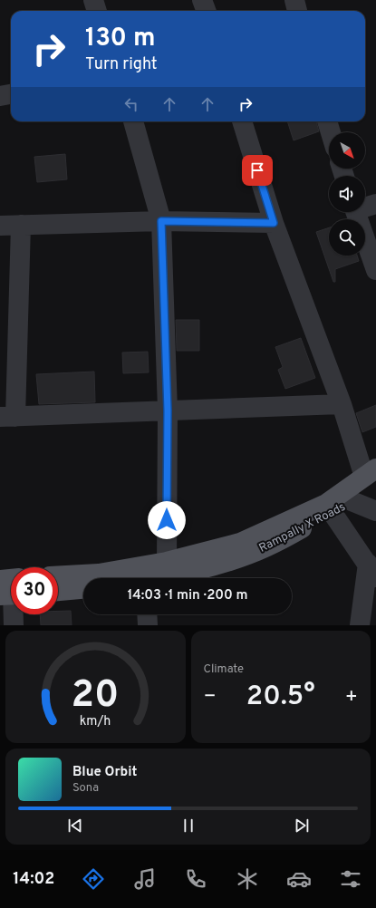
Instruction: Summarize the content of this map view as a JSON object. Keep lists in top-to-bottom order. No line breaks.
{"streets":{"main road":["Rampally X Roads"]},"north":"bottom right","page":{"turn":["130 m","Turn right"],"limit":"30","trip":"14:03 · 1 min · 200 m","tile":"Climate","heat":["−","20.5°","+"],"song":["Blue Orbit","Sona"],"tabs":"14:02","gauge":["20","km/h"]}}
